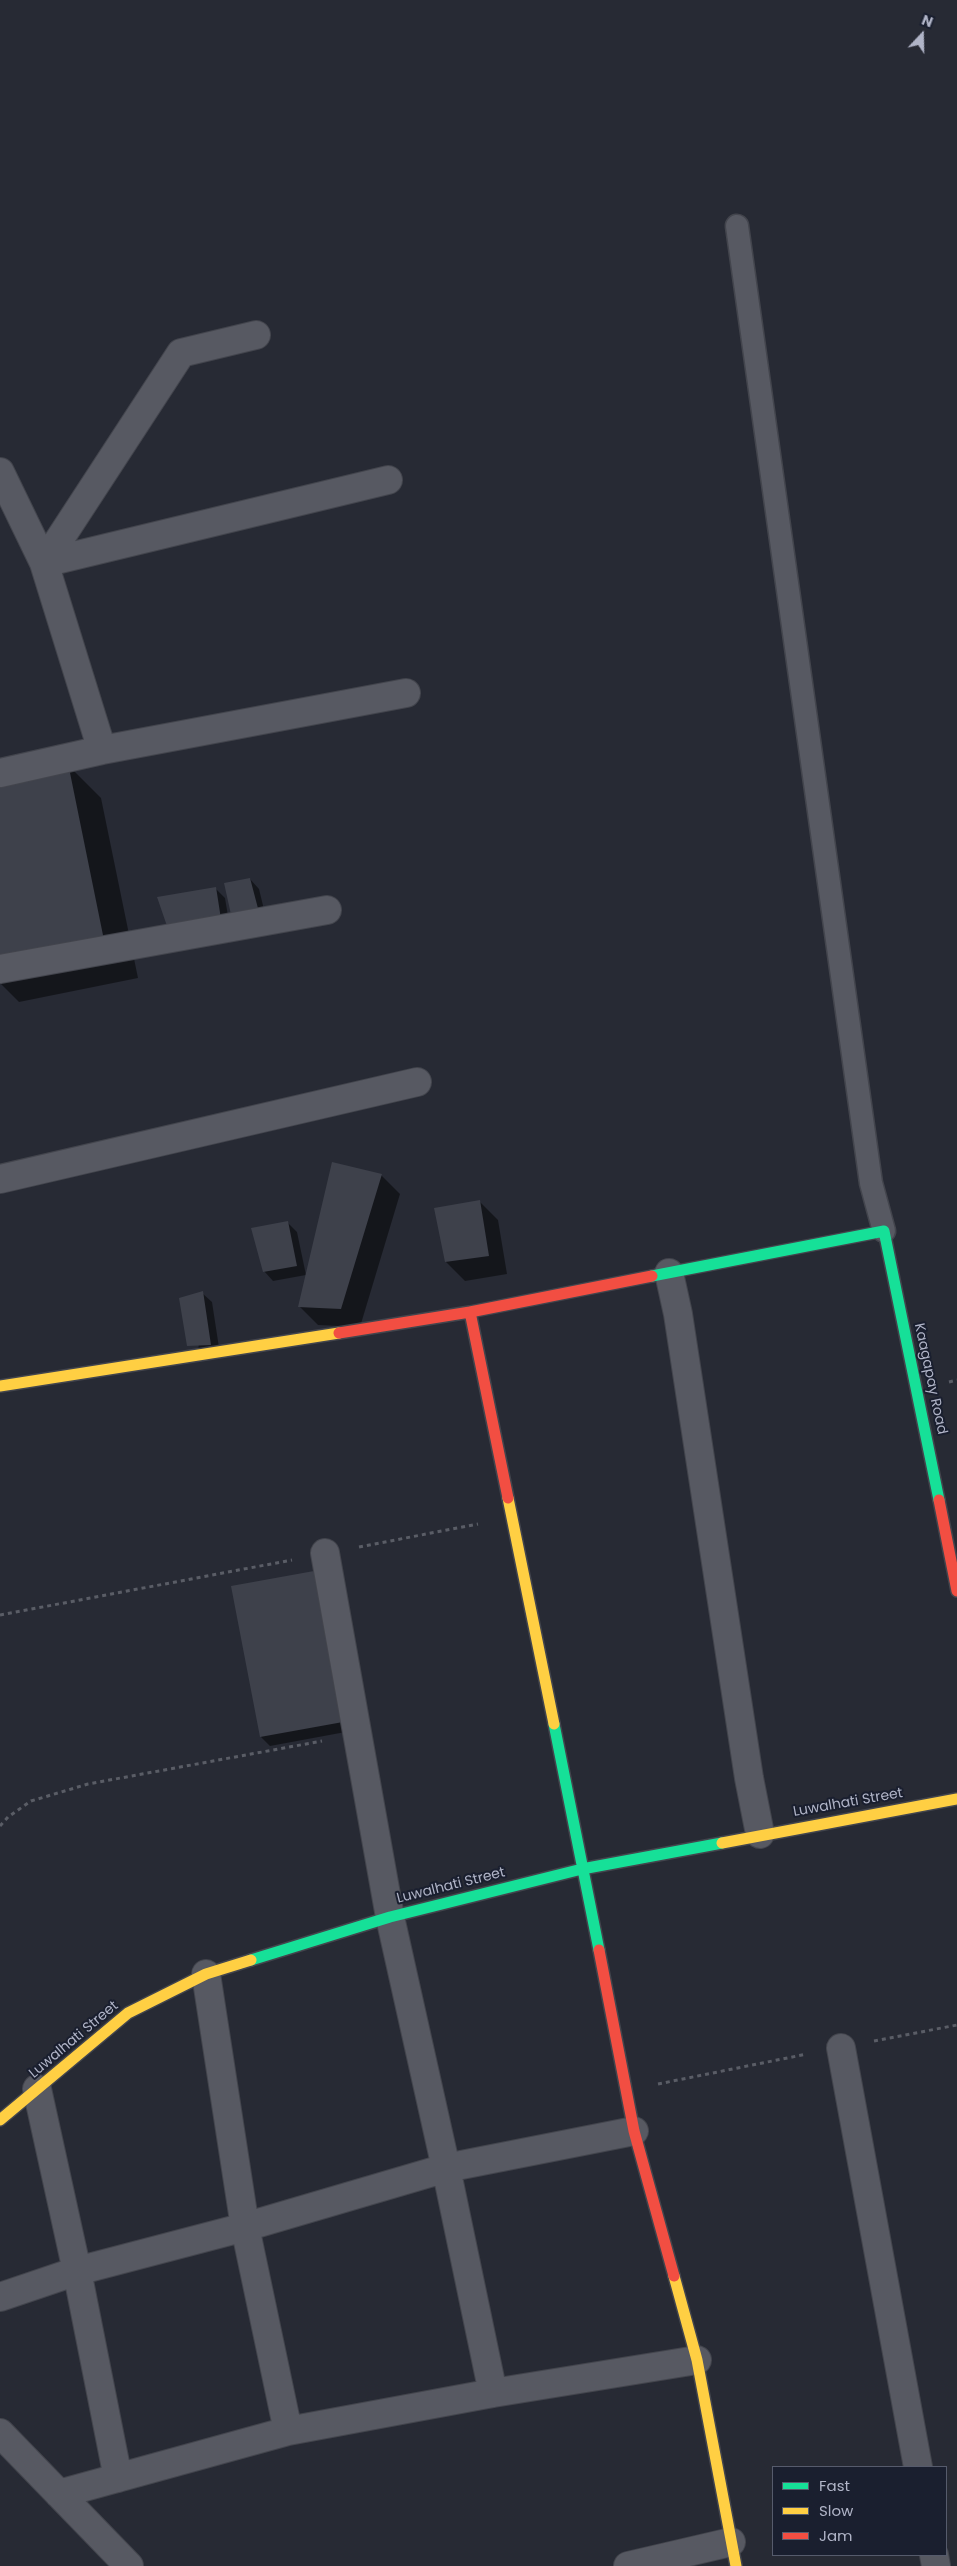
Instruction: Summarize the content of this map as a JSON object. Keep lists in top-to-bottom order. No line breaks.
{"streets":{"street":["Kaagapay Road","Luwalhati Street"]},"legend":["Fast","Slow","Jam"],"north":"top"}
